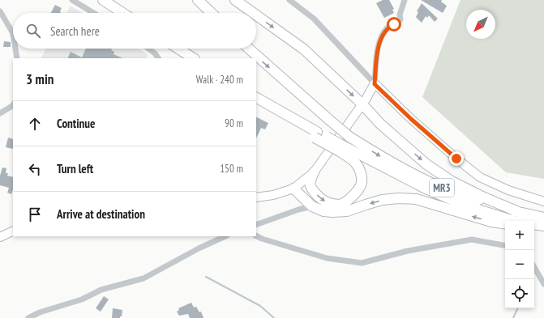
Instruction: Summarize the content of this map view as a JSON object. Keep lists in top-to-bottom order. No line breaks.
{"streets":{"highway":["MR3"]},"north":"bottom left","page":{"search":"Search here","heading":["3 min","Walk · 240 m"],"list":[["Continue","90 m"],["Turn left","150 m"],"Arrive at destination"],"map_buttons":["+","−"]}}
